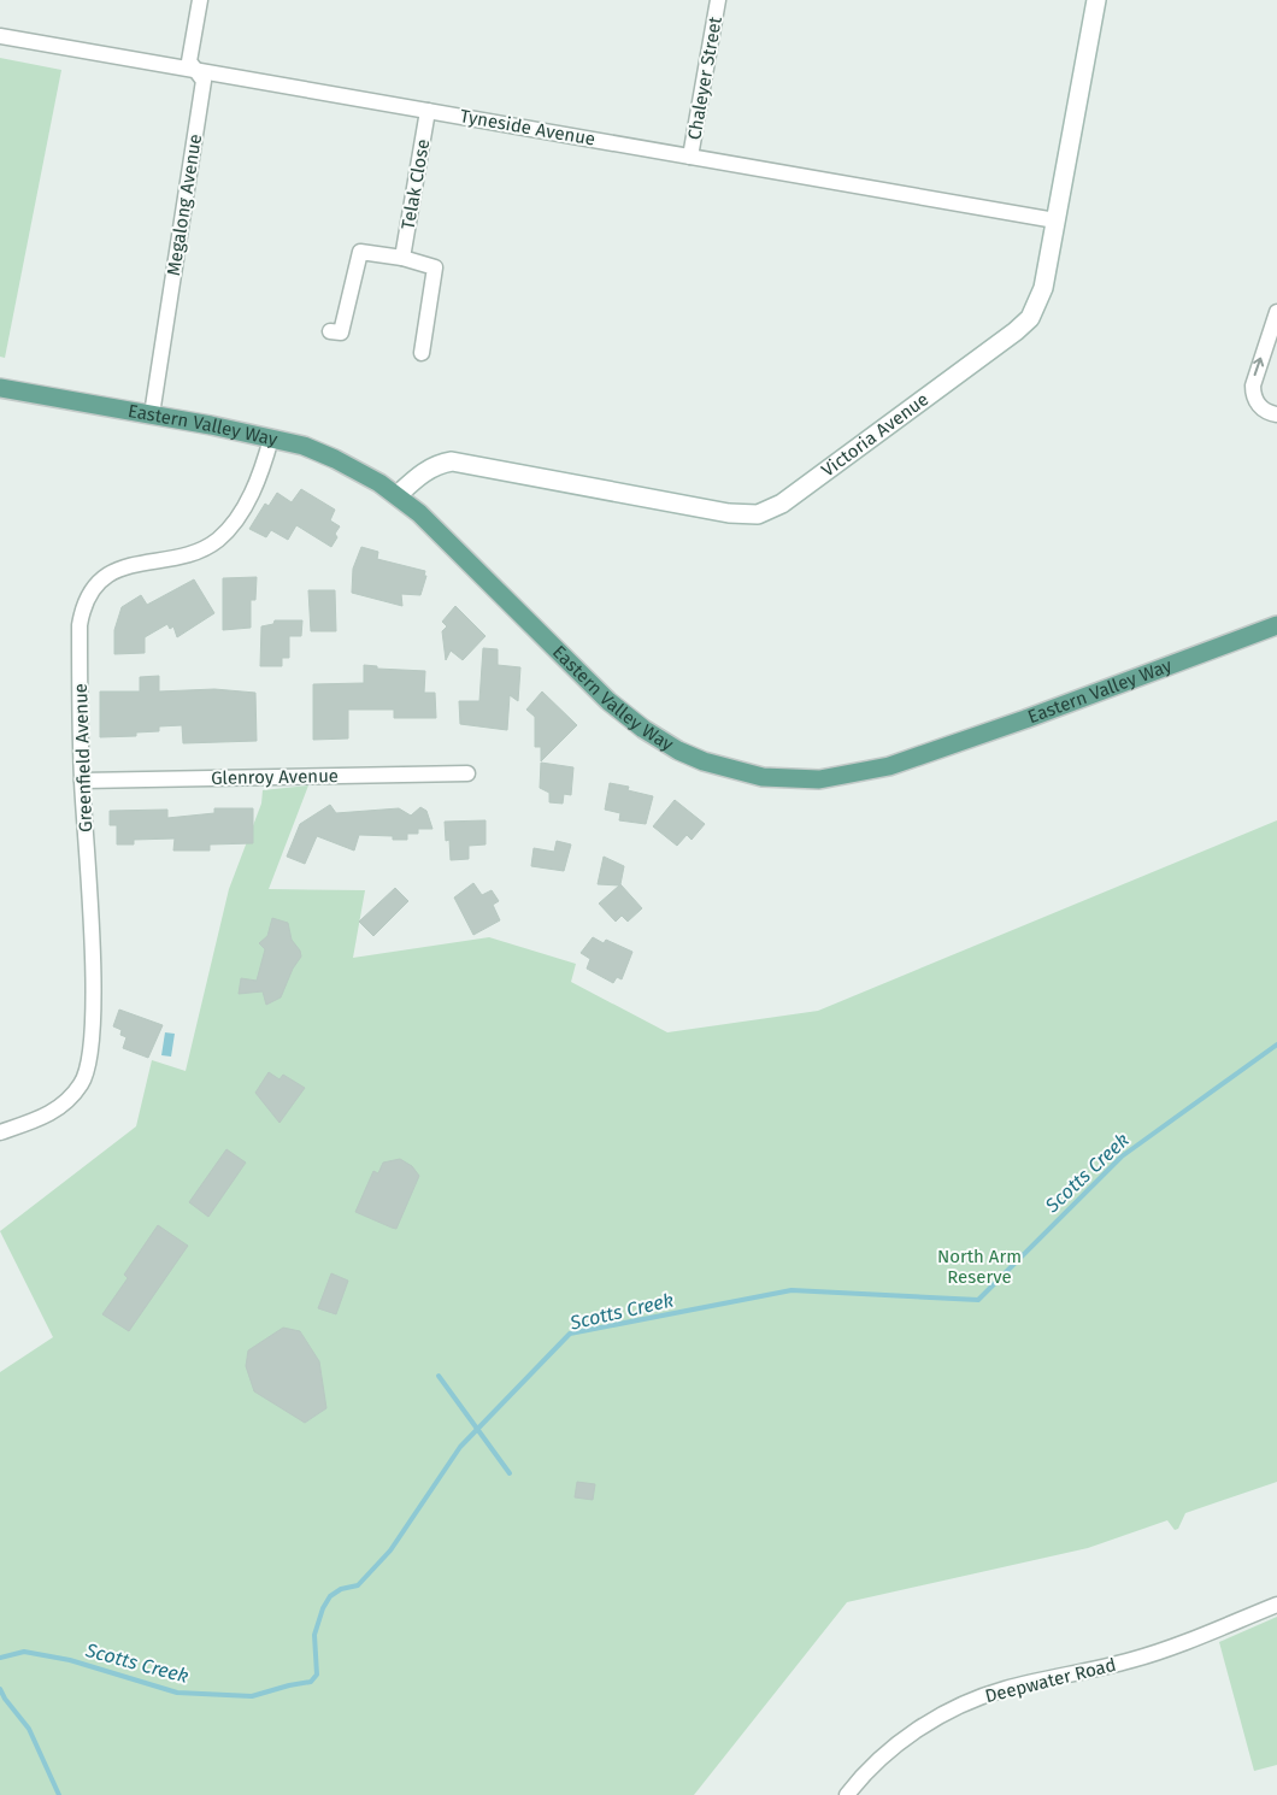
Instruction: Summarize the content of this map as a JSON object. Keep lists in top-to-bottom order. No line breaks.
{"streets":{"main road":["Eastern Valley Way"],"street":["Chaleyer Street","Tyneside Avenue","Telak Close","Megalong Avenue","Victoria Avenue","Greenfield Avenue","Glenroy Avenue","Deepwater Road"]},"crossings":[["Chaleyer Street","Tyneside Avenue"],["Tyneside Avenue","Telak Close"],["Tyneside Avenue","Megalong Avenue"],["Tyneside Avenue","Victoria Avenue"],["Megalong Avenue","Eastern Valley Way"],["Eastern Valley Way","Victoria Avenue"],["Eastern Valley Way","Greenfield Avenue"],["Greenfield Avenue","Glenroy Avenue"]],"water":["Scotts Creek"],"parks":["North Arm Reserve"]}
